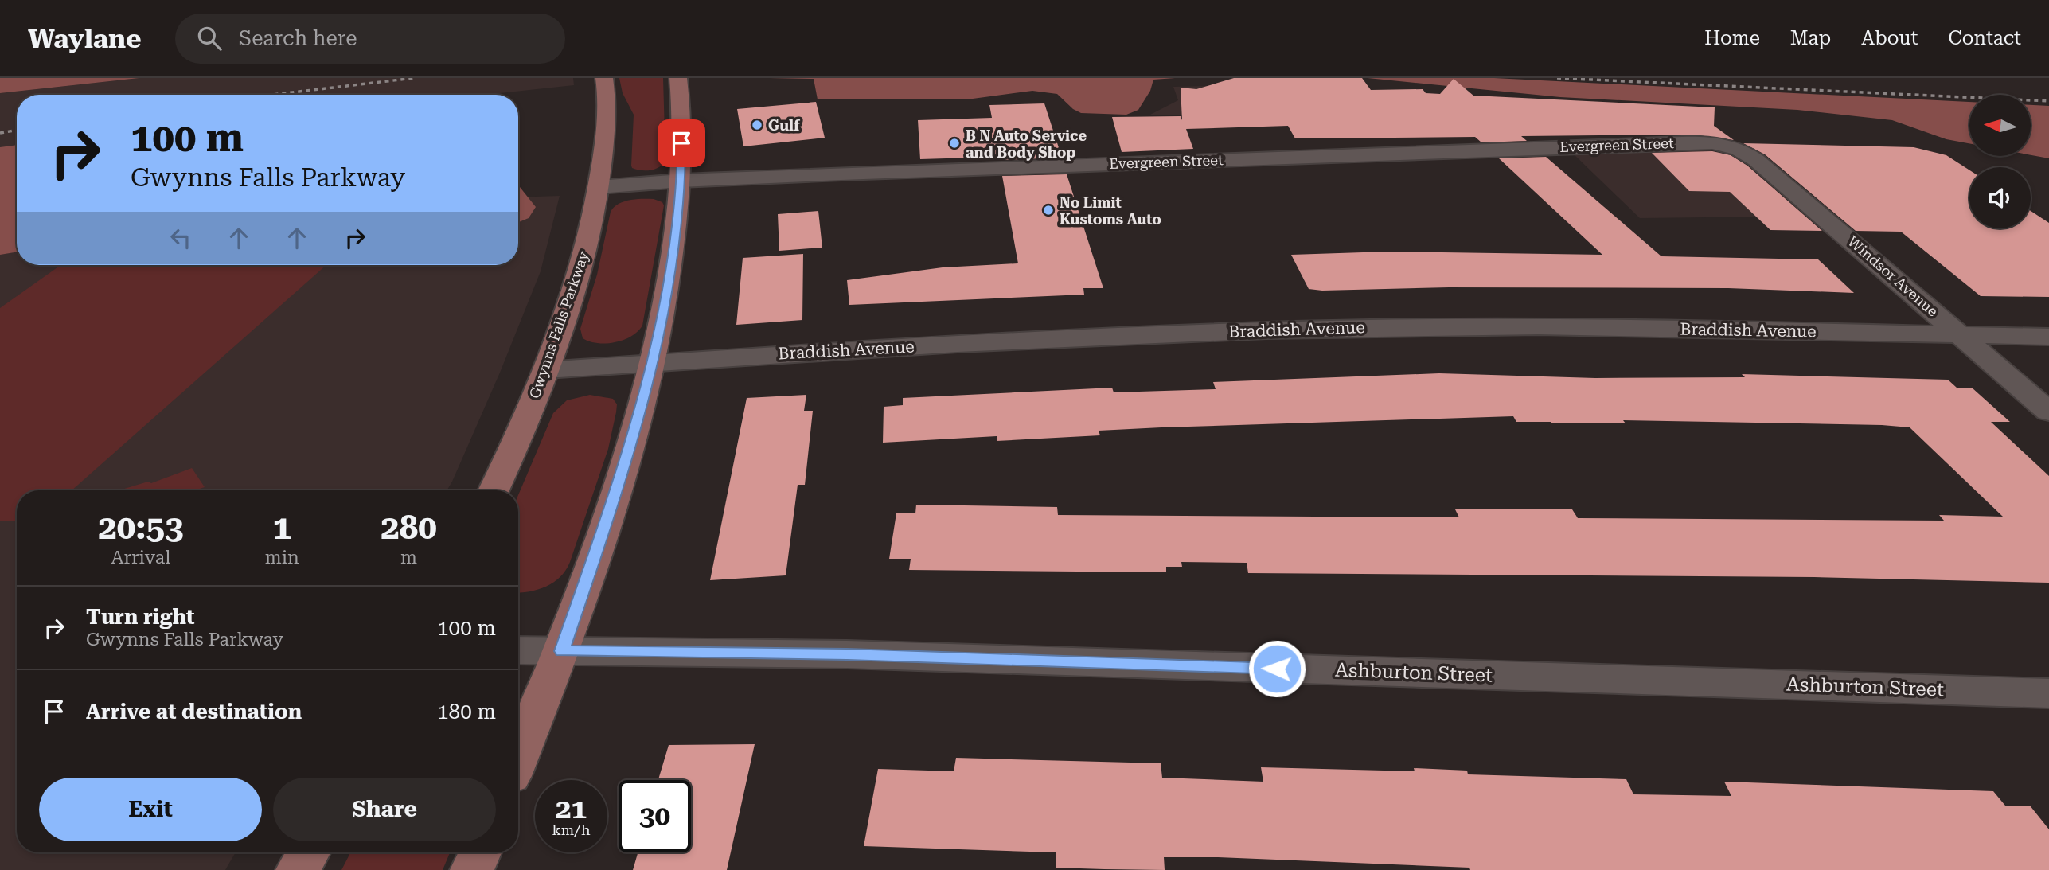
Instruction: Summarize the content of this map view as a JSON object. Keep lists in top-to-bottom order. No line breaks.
{"streets":{"main road":["Gwynns Falls Parkway"],"street":["Evergreen Street","Windsor Avenue","Braddish Avenue","Ashburton Street"]},"crossings":[["Evergreen Street","Windsor Avenue"],["Evergreen Street","Gwynns Falls Parkway"],["Windsor Avenue","Braddish Avenue"],["Gwynns Falls Parkway","Braddish Avenue"]],"places":["Gulf","B N Auto Service and Body Shop","No Limit Kustoms Auto"],"north":"left","page":{"header":"Waylane","search":"Search here","nav":["Home","Map","About","Contact"],"turn":["100 m","Gwynns Falls Parkway"],"eta":["20:53","Arrival","1","min","280","m"],"list":[{"name":"Turn right","note":"Gwynns Falls Parkway","value":"100 m"},{"name":"Arrive at destination","value":"180 m"}],"buttons":["Exit","Share"],"speed":"21 km/h","limit":"30"}}
